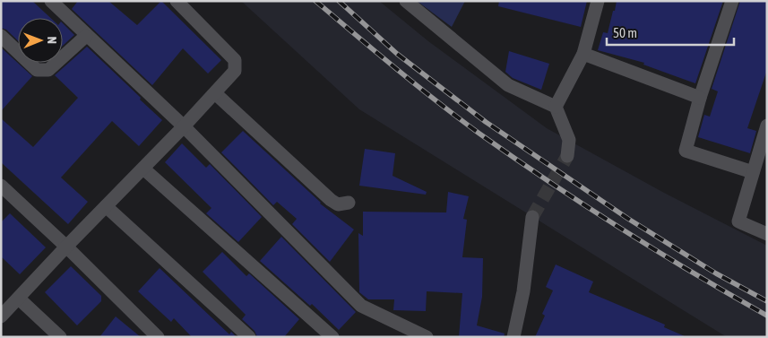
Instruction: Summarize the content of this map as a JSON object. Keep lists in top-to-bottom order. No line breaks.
{"scale_bar":"50 m","north":"right"}
